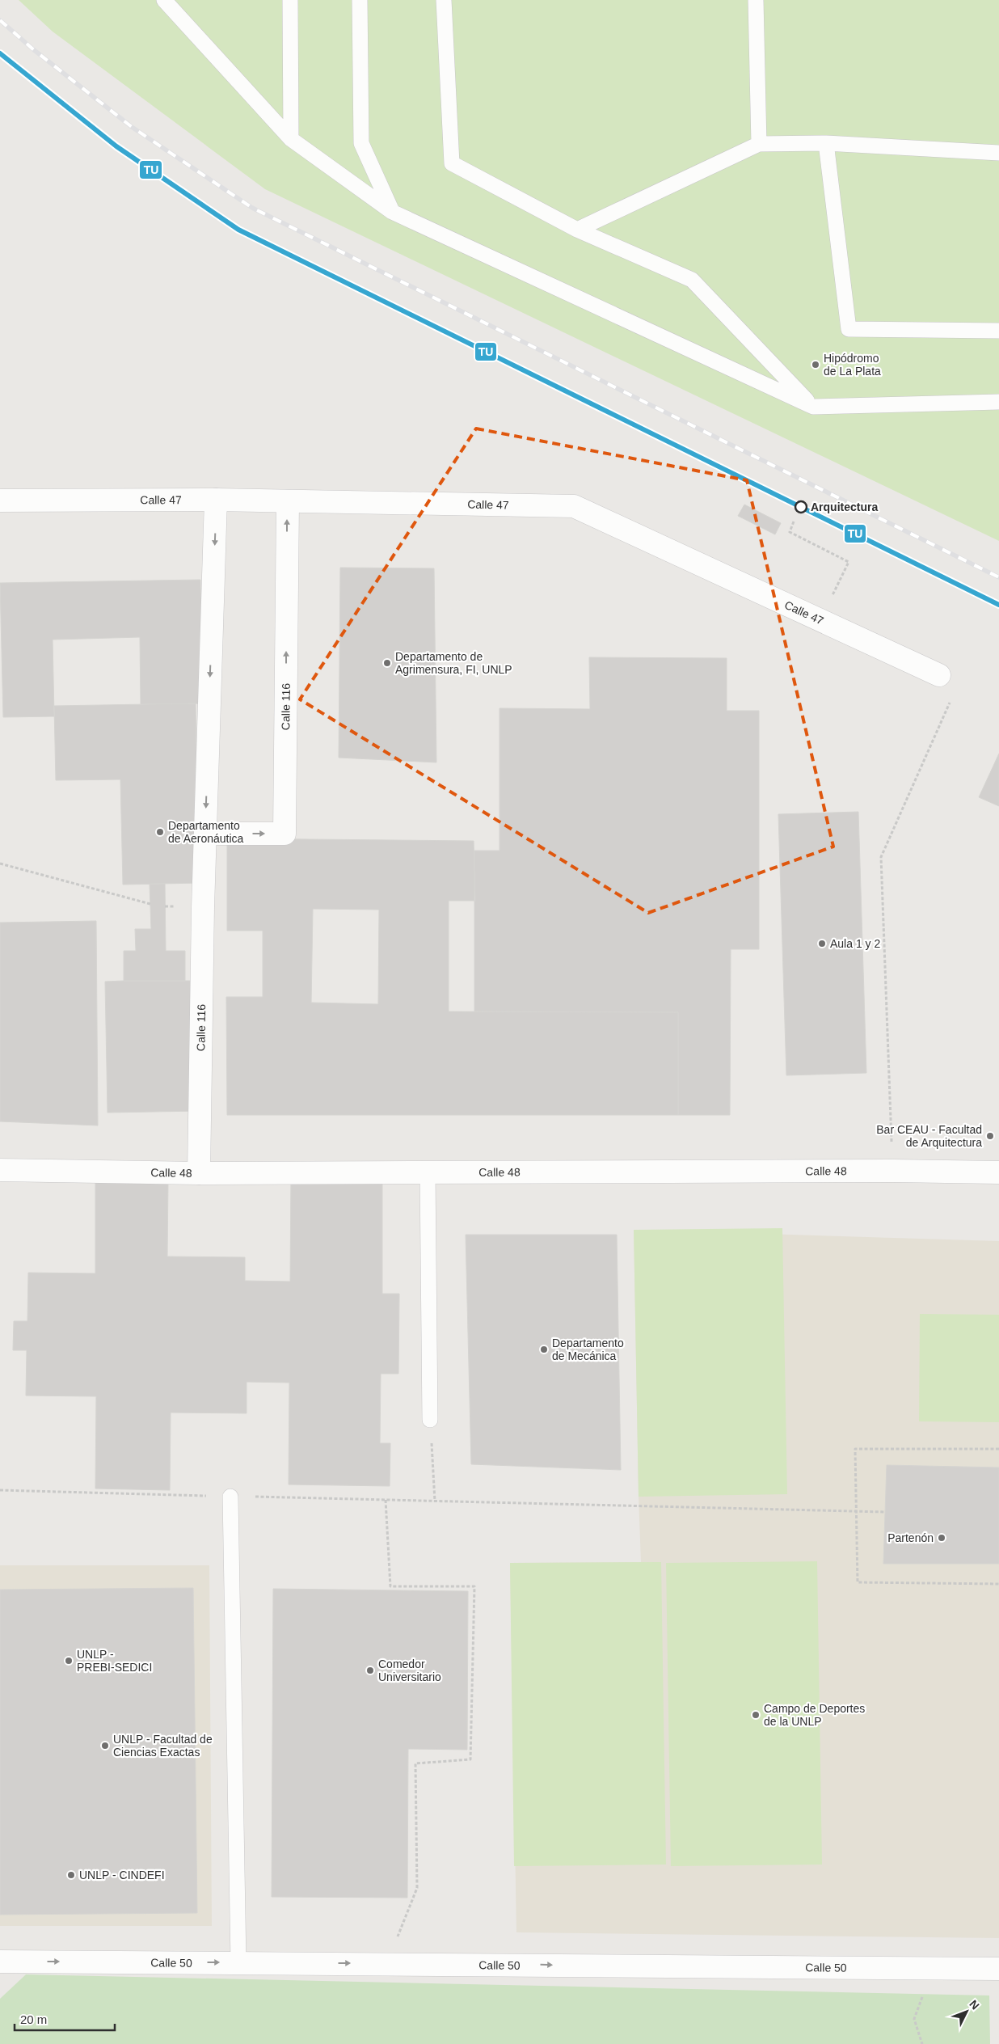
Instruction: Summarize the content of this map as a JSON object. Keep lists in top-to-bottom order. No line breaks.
{"streets":{"street":["Calle 47","Calle 116","Calle 48","Calle 50"]},"crossings":[["Calle 47","Calle 116"],["Calle 116","Calle 48"]],"one_way":["Calle 50"],"places":["Hipódromo de La Plata","Arquitectura","Departamento de Agrimensura, FI, UNLP","Departamento de Aeronáutica","Aula 1 y 2","Bar CEAU - Facultad de Arquitectura","Departamento de Mecánica","Partenón","UNLP - PREBI-SEDICI","Comedor Universitario","Campo de Deportes de la UNLP","UNLP - Facultad de Ciencias Exactas","UNLP - CINDEFI"],"lines":["transit line TU"],"scale_bar":"20 m","north":"top right"}
